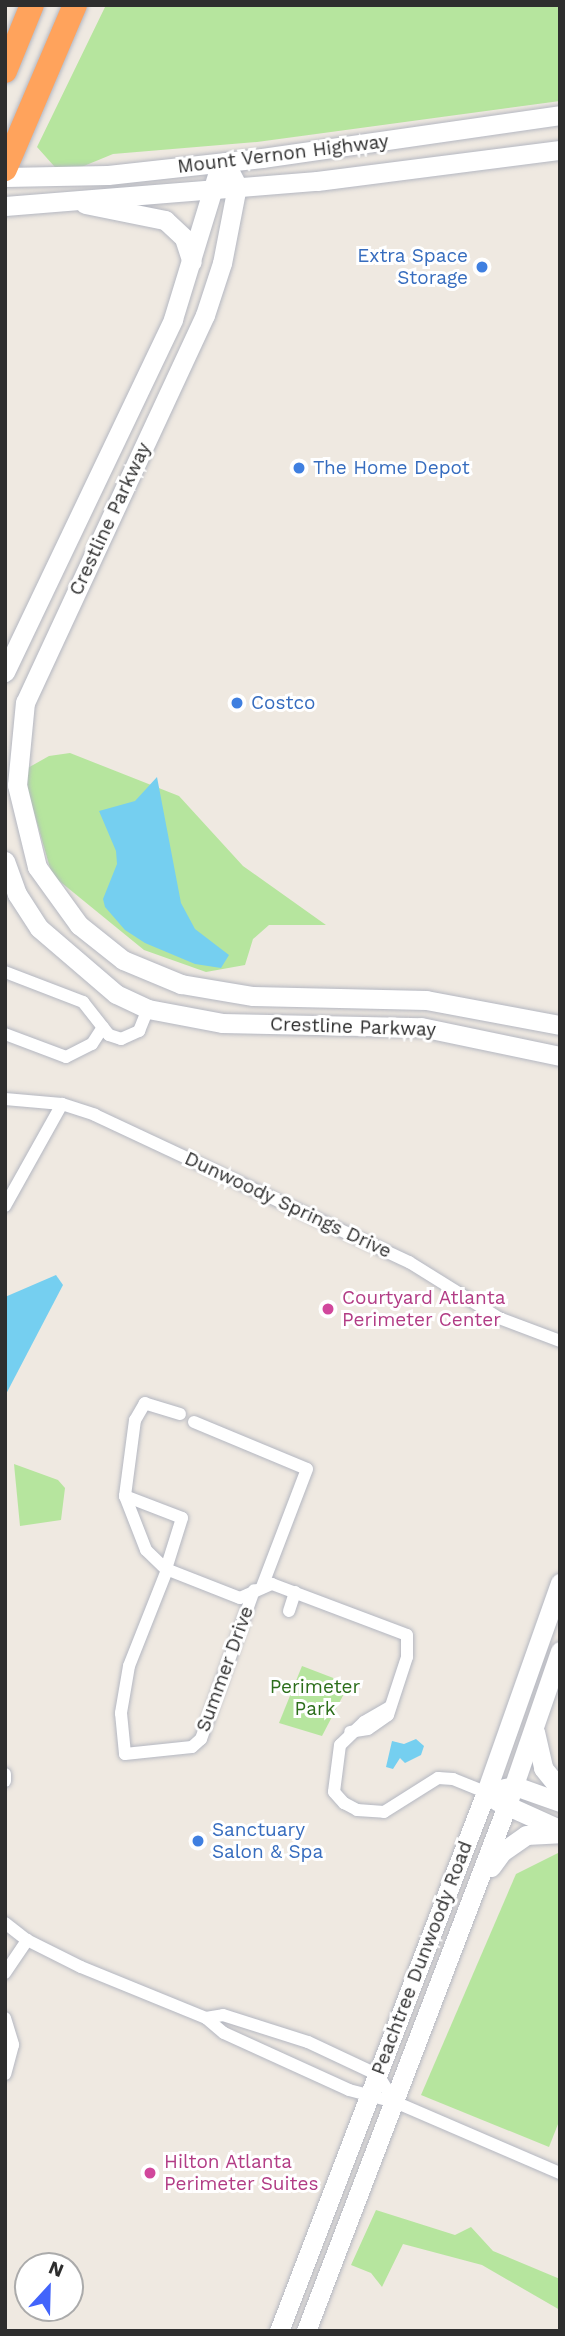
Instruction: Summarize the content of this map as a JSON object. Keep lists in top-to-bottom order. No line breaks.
{"streets":{"main road":["Mount Vernon Highway","Crestline Parkway","Peachtree Dunwoody Road"],"street":["Dunwoody Springs Drive","Summer Drive"]},"crossings":[["Mount Vernon Highway","Crestline Parkway"],["Summer Drive","Peachtree Dunwoody Road"]],"parks":["Perimeter Park"],"places":["Extra Space Storage","The Home Depot","Costco","Courtyard Atlanta Perimeter Center","Sanctuary Salon & Spa","Hilton Atlanta Perimeter Suites"],"north":"top"}
